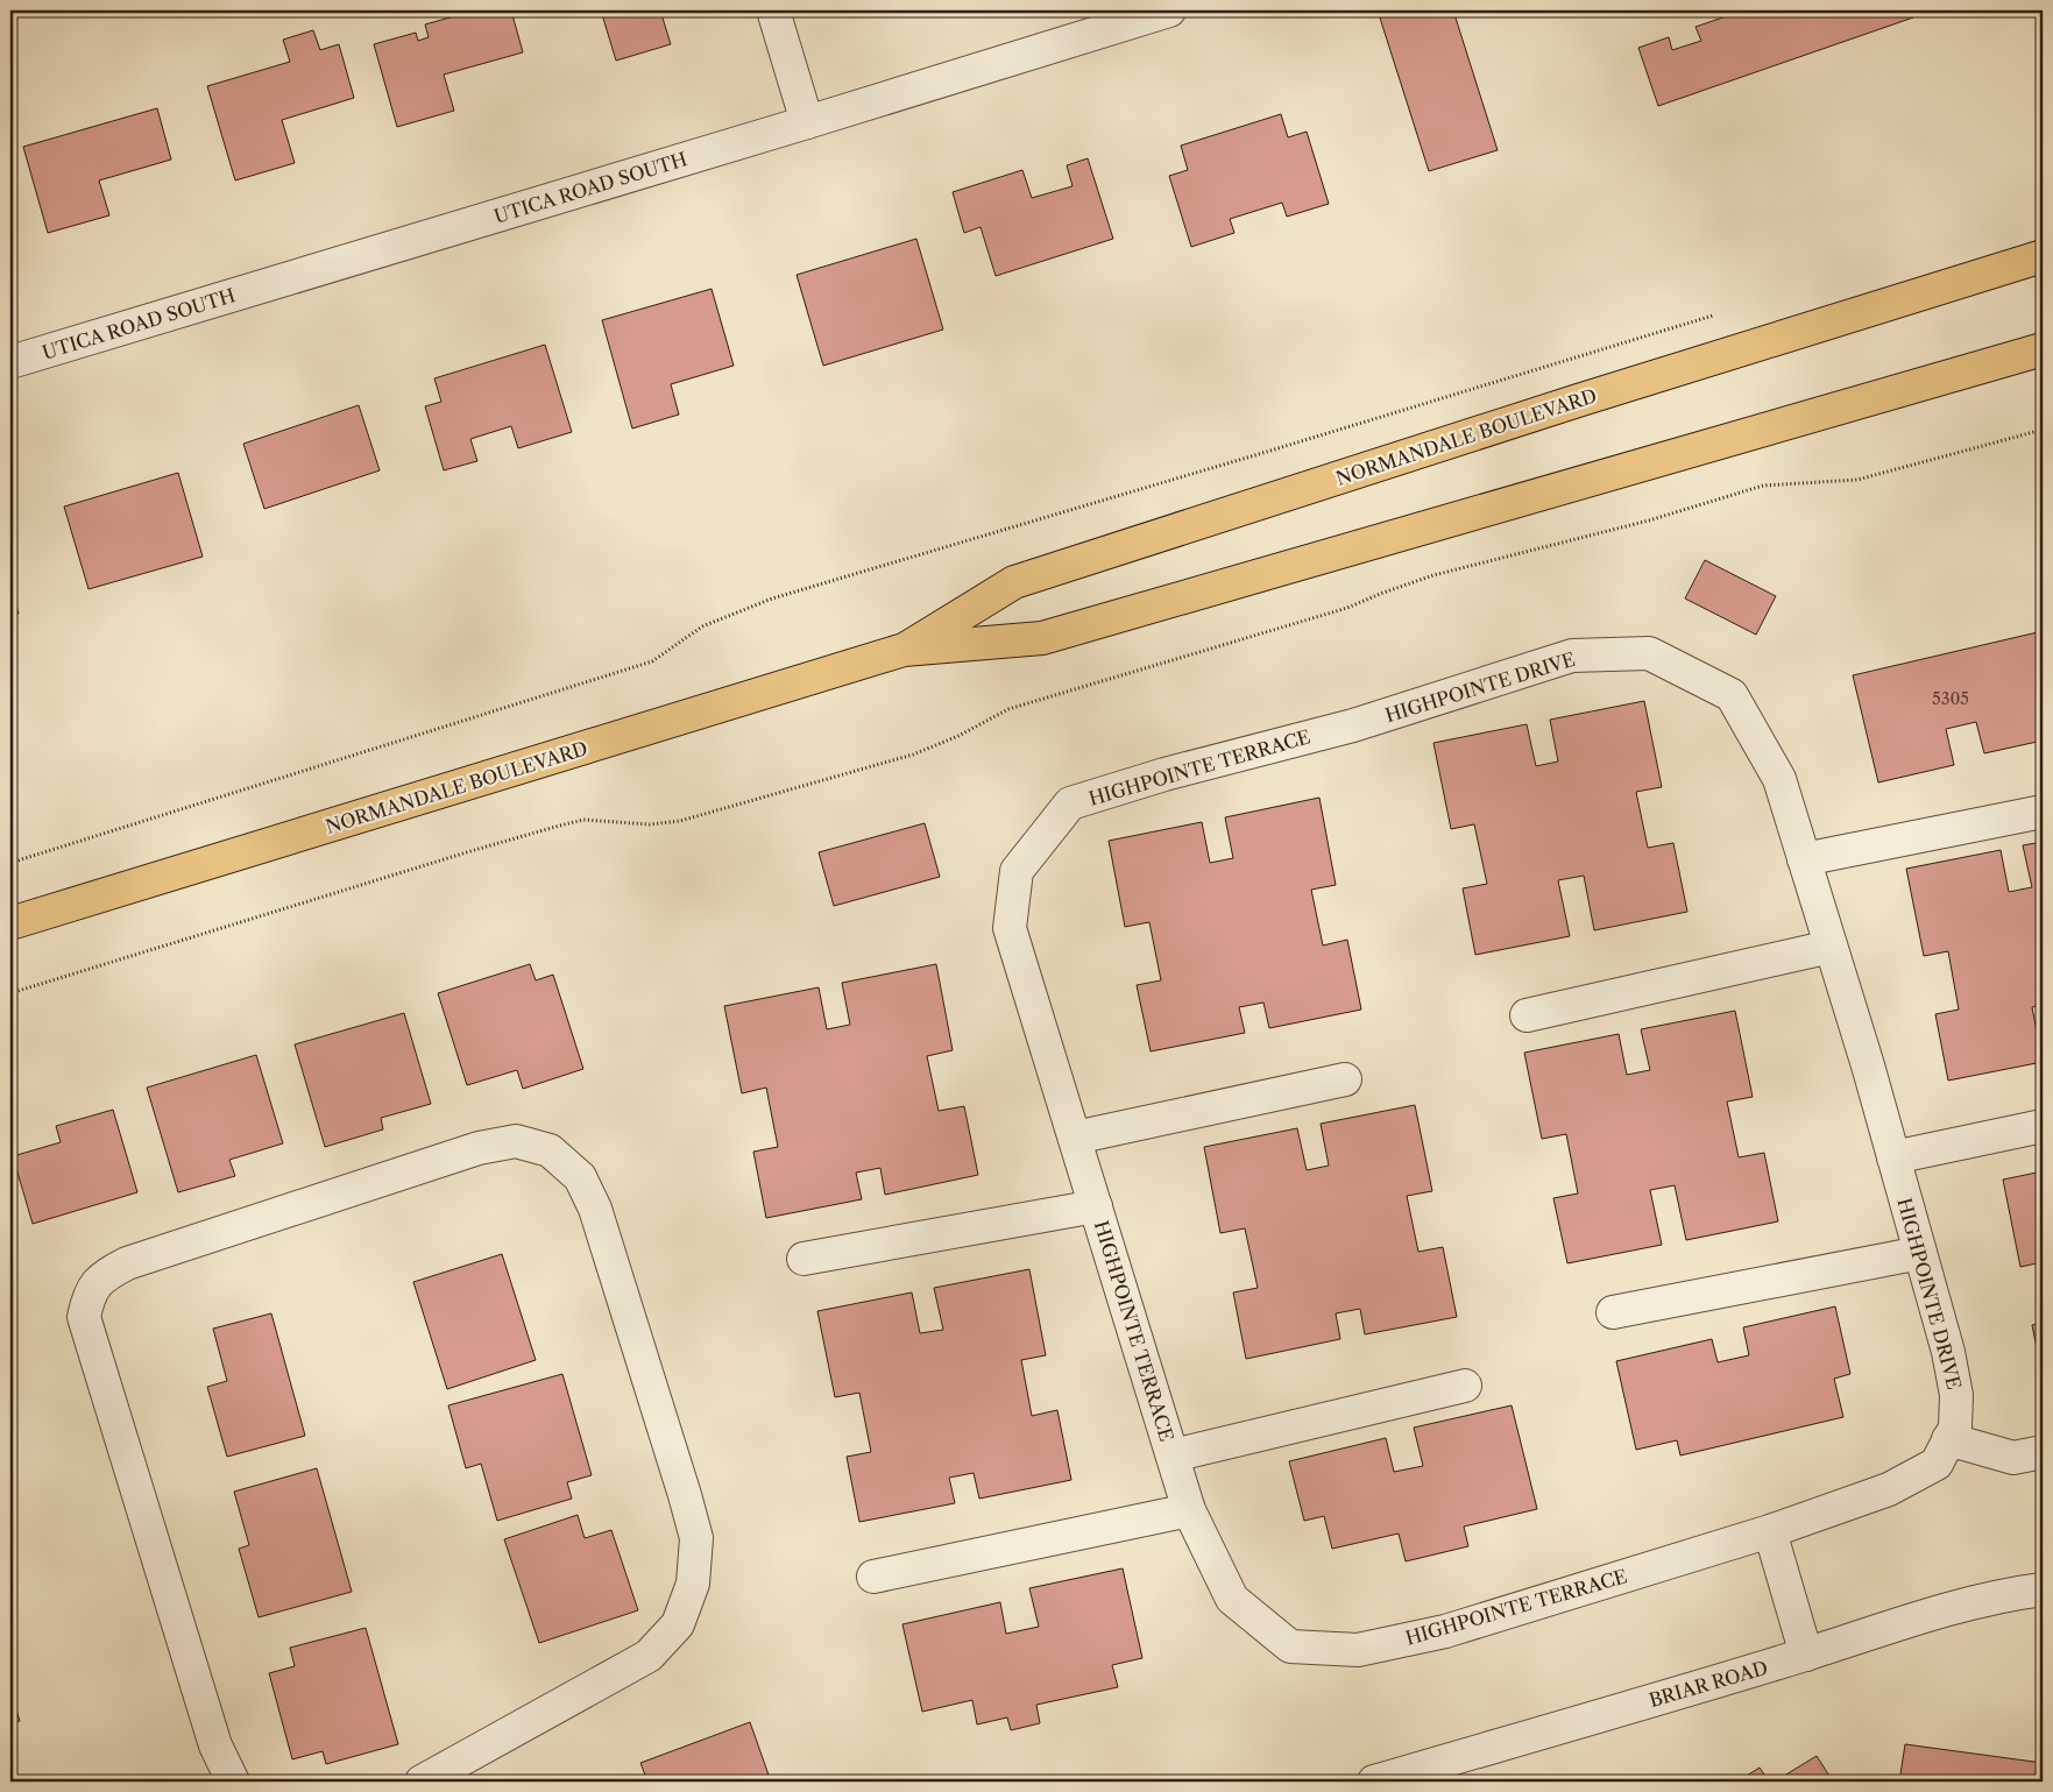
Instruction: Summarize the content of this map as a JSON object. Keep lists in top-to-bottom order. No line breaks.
{"streets":{"main road":["NORMANDALE BOULEVARD"],"street":["UTICA ROAD SOUTH","HIGHPOINTE DRIVE","HIGHPOINTE TERRACE","BRIAR ROAD"]},"crossings":[["HIGHPOINTE DRIVE","HIGHPOINTE TERRACE"]],"house_numbers":["5305"]}
